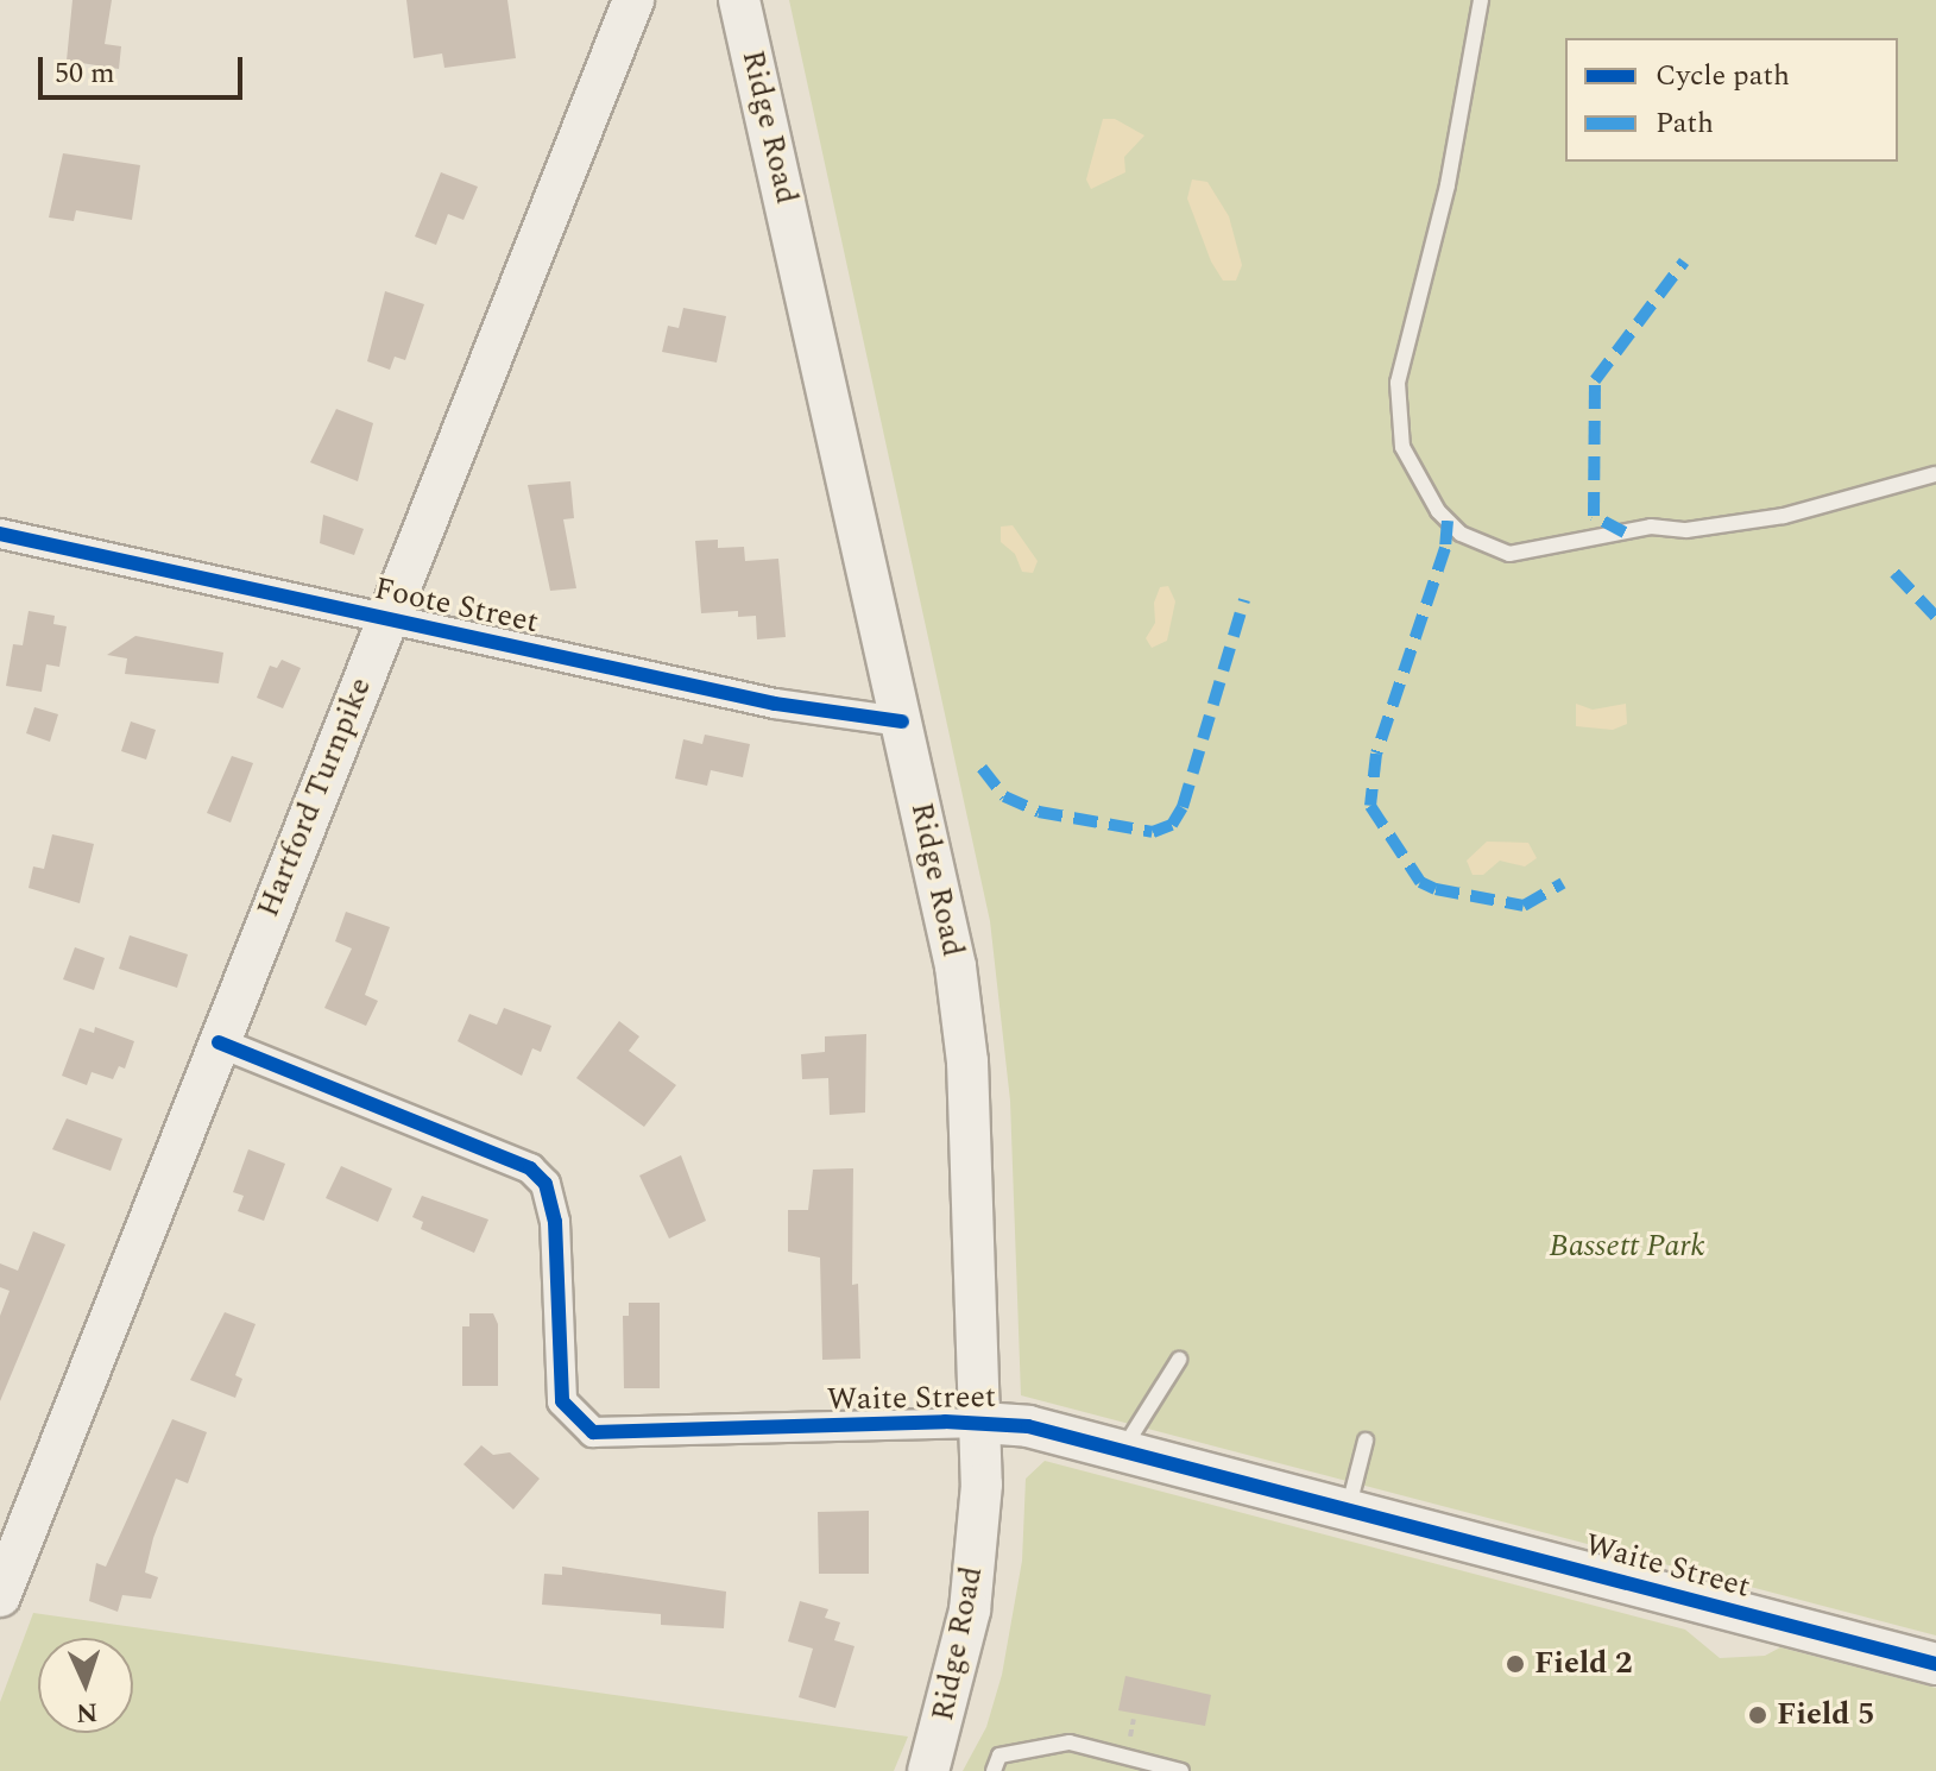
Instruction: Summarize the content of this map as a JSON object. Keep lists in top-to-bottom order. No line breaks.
{"streets":{"main road":["Ridge Road","Hartford Turnpike","Waite Street"],"street":["Foote Street"]},"crossings":[["Ridge Road","Foote Street"],["Ridge Road","Waite Street"],["Foote Street","Hartford Turnpike"],["Hartford Turnpike","Waite Street"]],"parks":["Bassett Park"],"places":["Field 2","Field 5"],"legend":["Cycle path","Path"],"scale_bar":"50 m","north":"bottom"}
